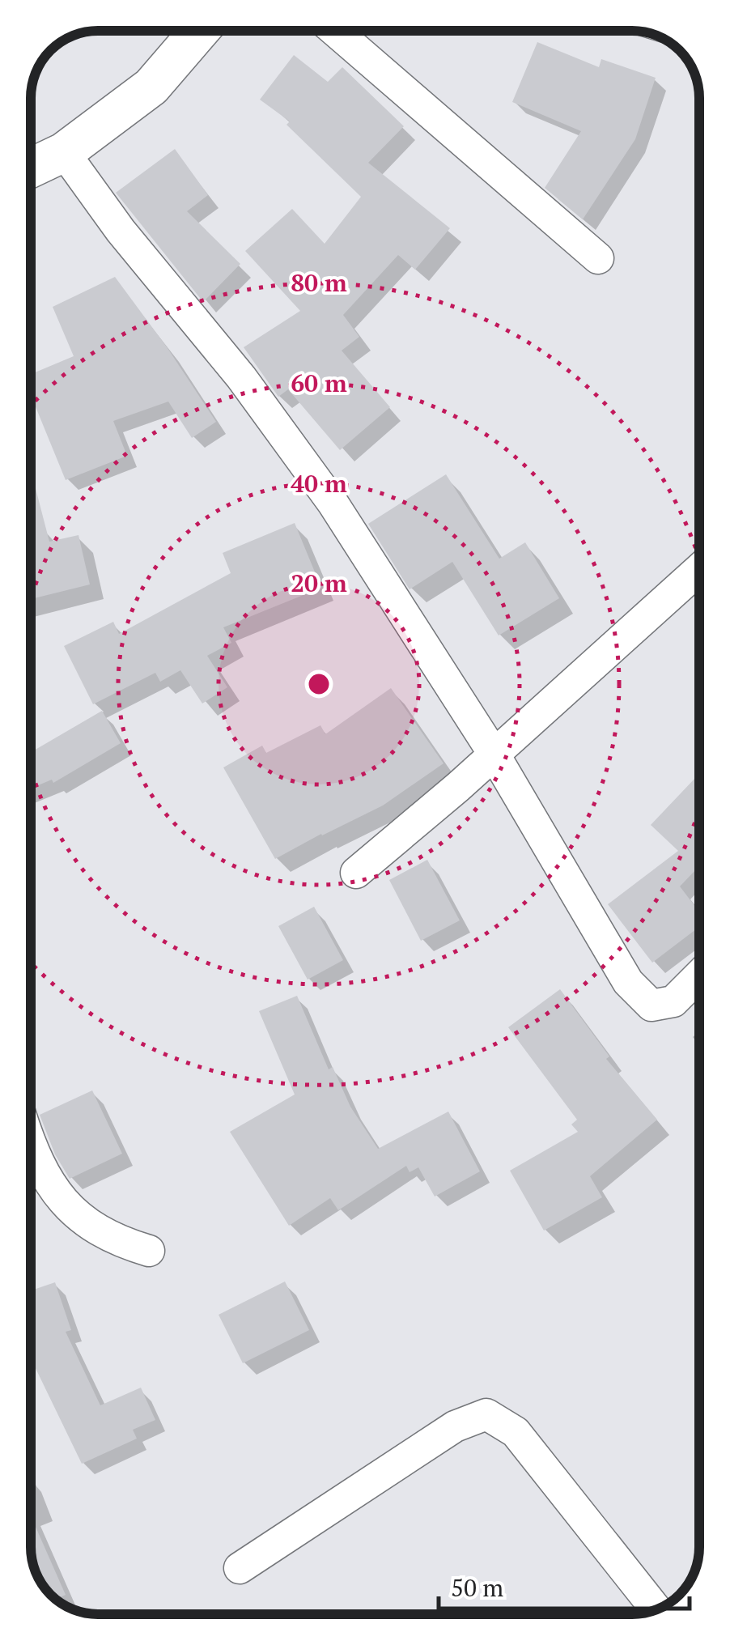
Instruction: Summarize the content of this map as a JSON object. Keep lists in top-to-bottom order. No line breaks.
{"scale_bar":"50 m","rings":["80 m","60 m","40 m","20 m"]}
